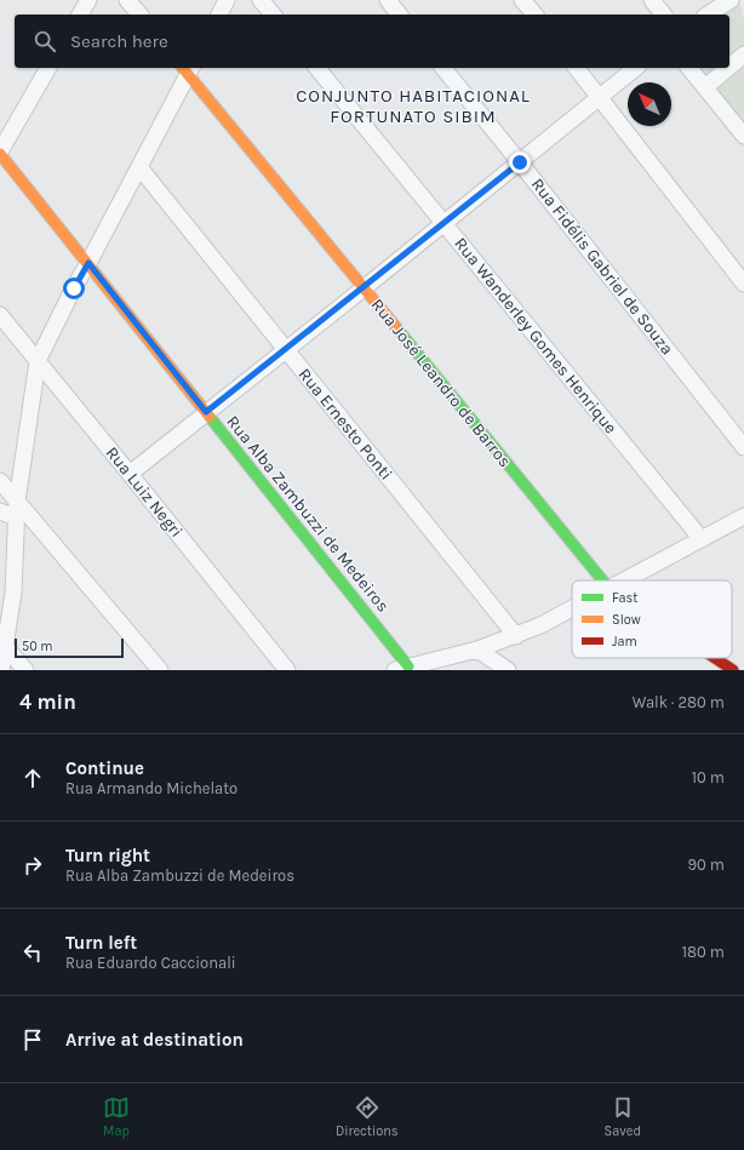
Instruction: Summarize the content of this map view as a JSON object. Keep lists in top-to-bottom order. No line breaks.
{"streets":{"street":["Rua Fidélis Gabriel de Souza","Rua Wanderley Gomes Henrique","Rua José Leandro de Barros","Rua Ernesto Ponti","Rua Luiz Negri","Rua Alba Zambuzzi de Medeiros"]},"districts":["CONJUNTO HABITACIONAL FORTUNATO SIBIM"],"legend":["Fast","Slow","Jam"],"scale_bar":"50 m","north":"top left","page":{"search":"Search here","scale":"50 m","heading":["4 min","Walk · 280 m"],"list":[["Continue","Rua Armando Michelato","10 m"],["Turn right","Rua Alba Zambuzzi de Medeiros","90 m"],["Turn left","Rua Eduardo Caccionali","180 m"],"Arrive at destination"],"nav":["Map","Directions","Saved"]}}
